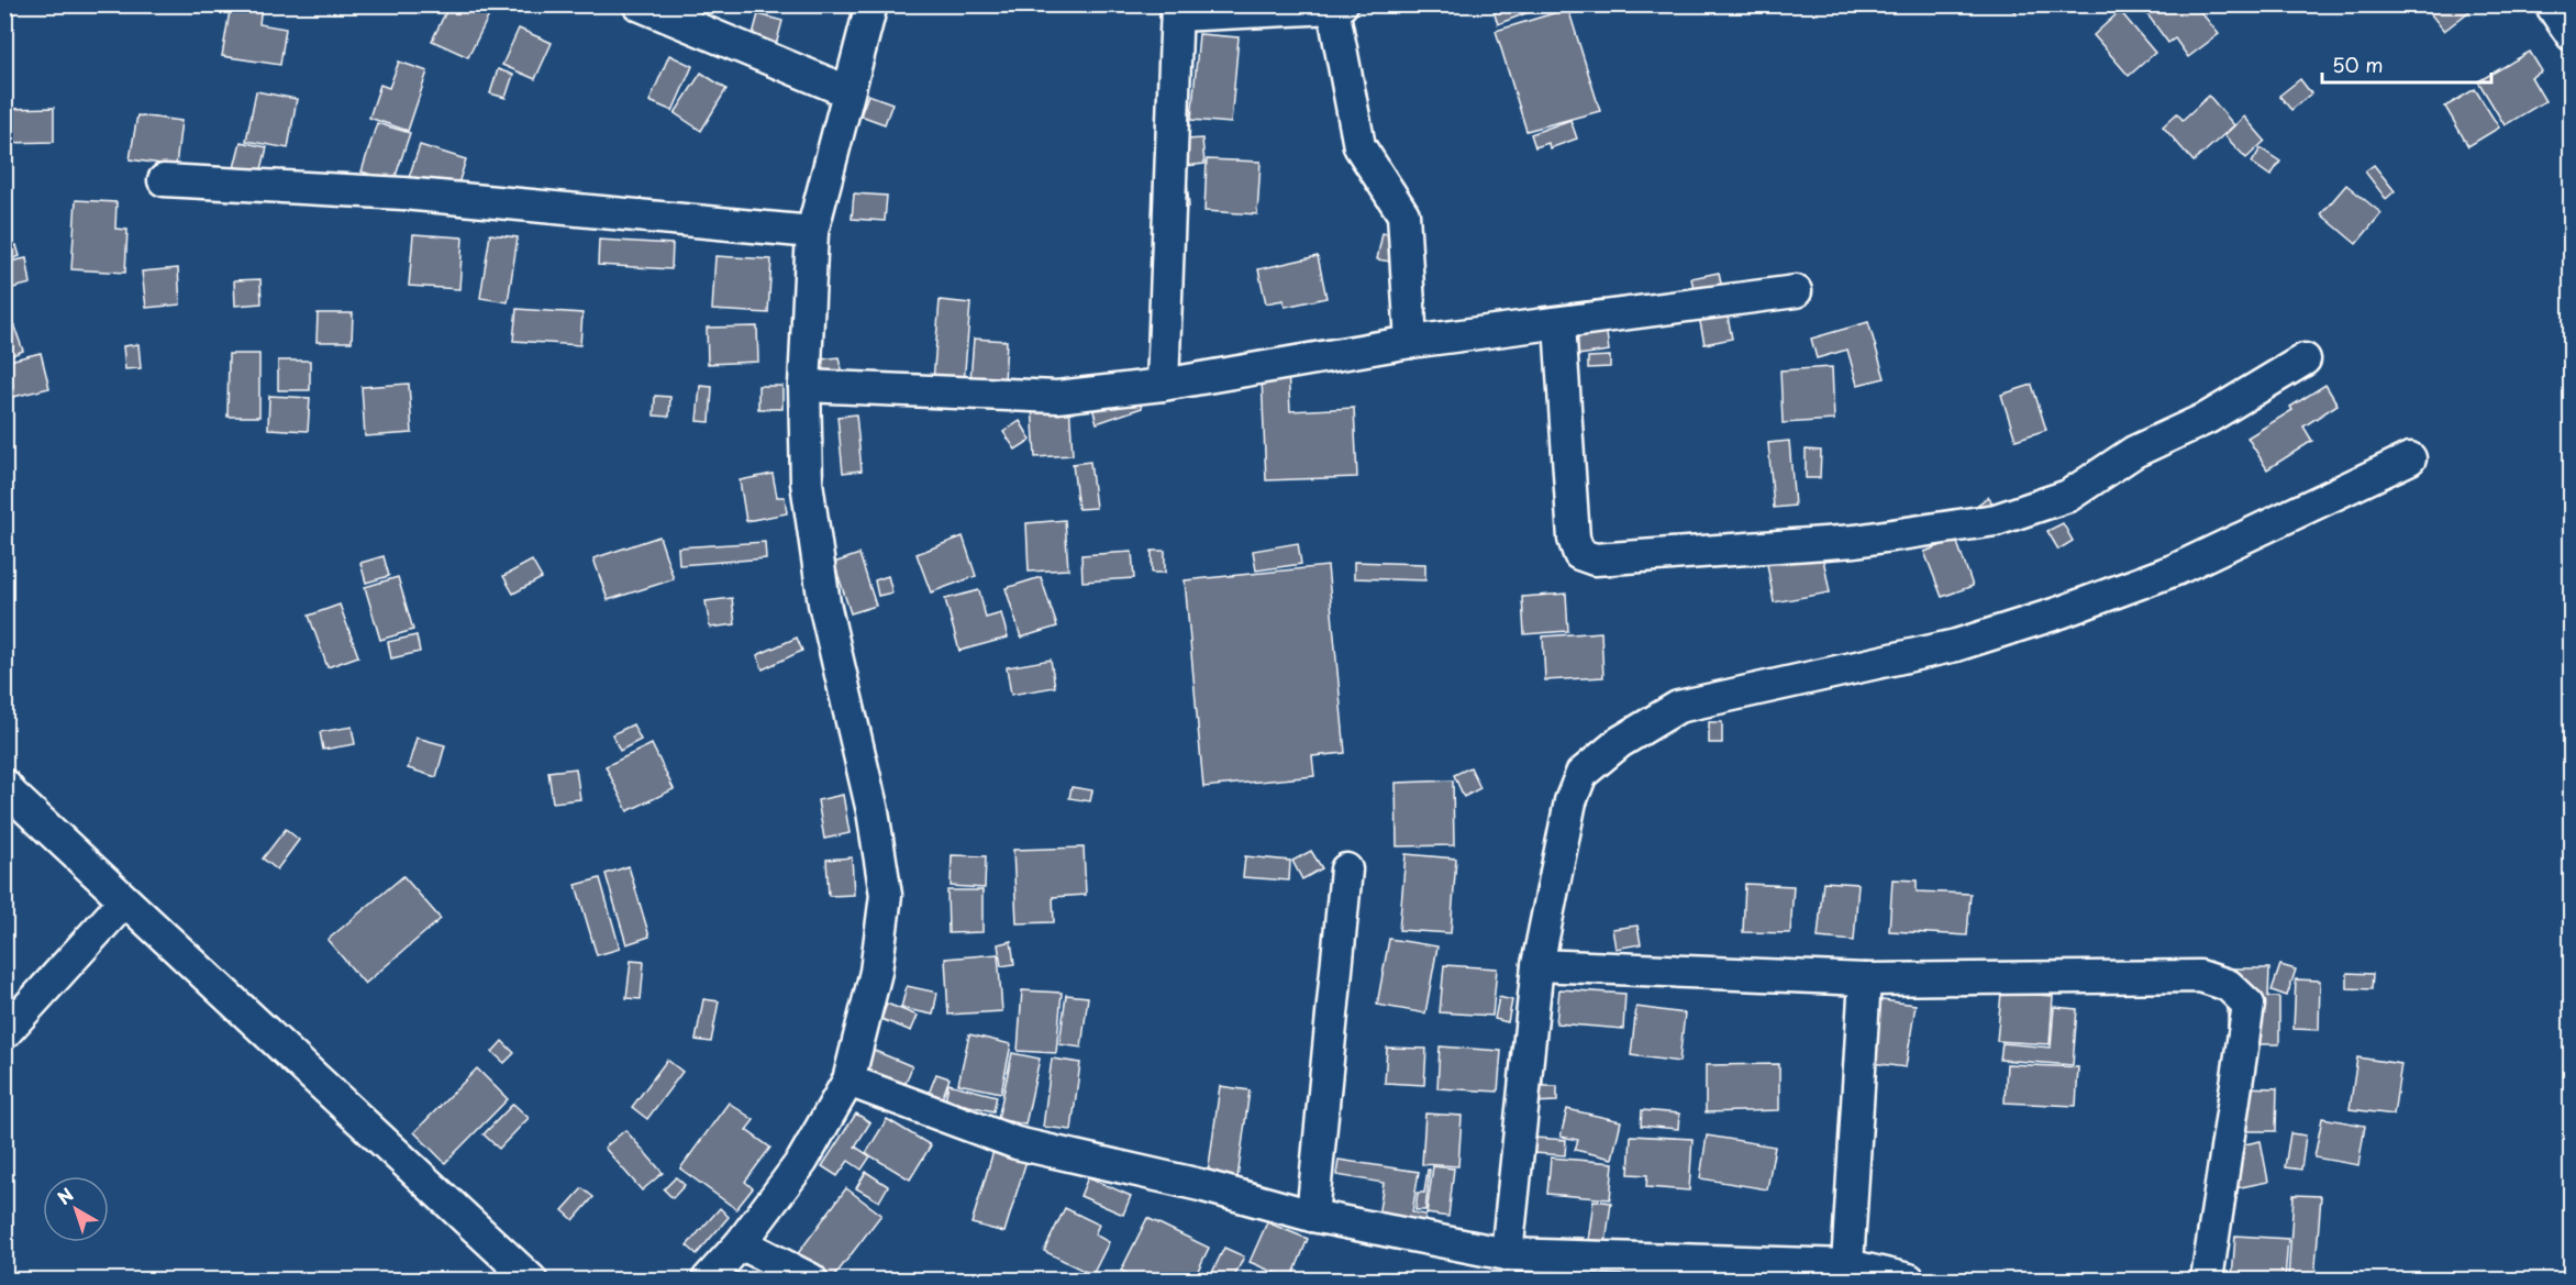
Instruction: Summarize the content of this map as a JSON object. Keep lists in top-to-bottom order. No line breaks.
{"scale_bar":"50 m","north":"top left"}
